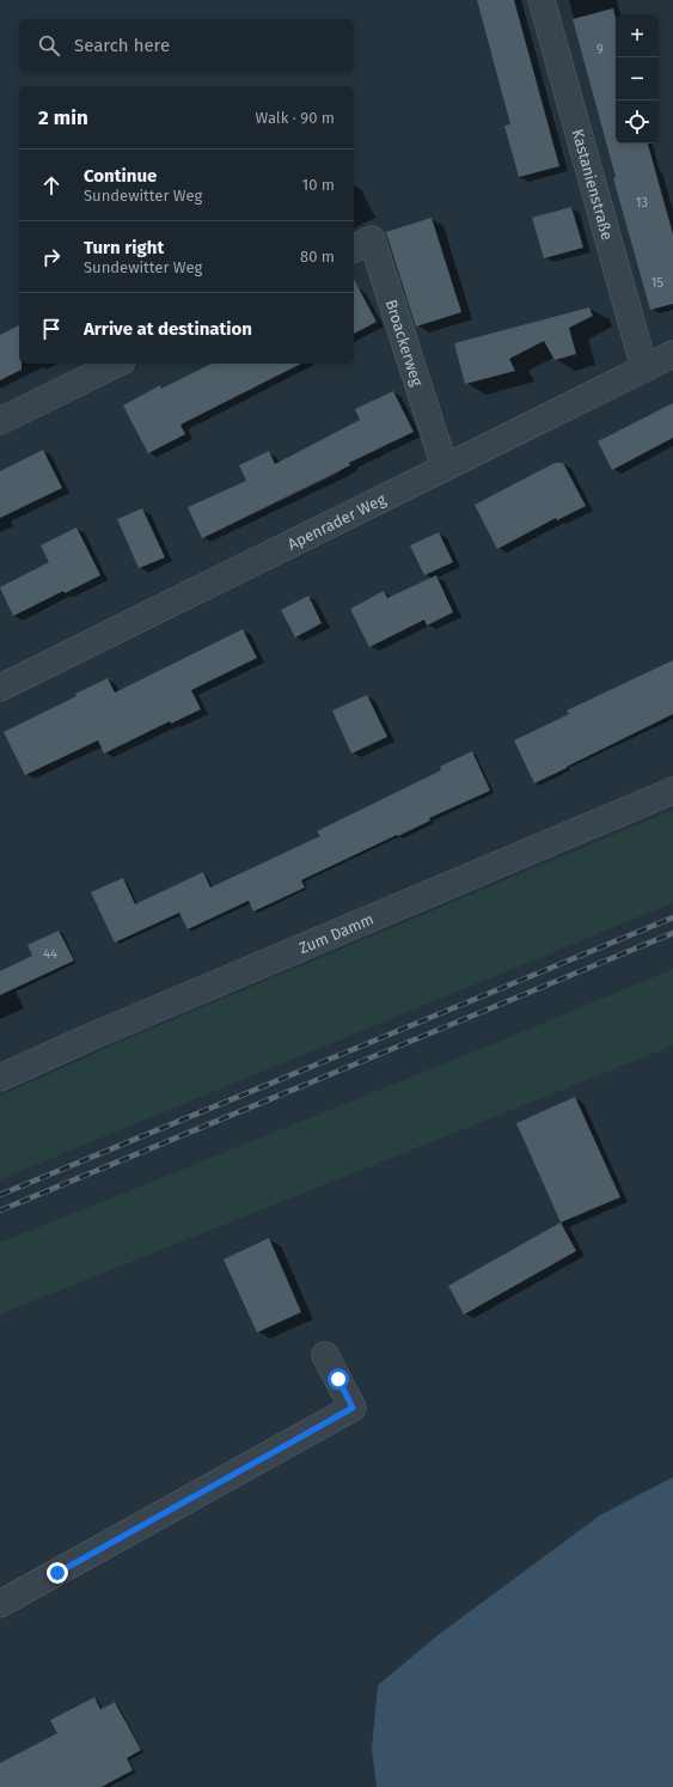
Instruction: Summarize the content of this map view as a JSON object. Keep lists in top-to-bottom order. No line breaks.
{"streets":{"street":["Kastanienstraße","Broackerweg","Apenrader Weg","Zum Damm"]},"crossings":[["Kastanienstraße","Apenrader Weg"],["Broackerweg","Apenrader Weg"]],"house_numbers":["9","13","15","44"],"page":{"map_buttons":["+","−"],"search":"Search here","heading":["2 min","Walk · 90 m"],"list":[["Continue","Sundewitter Weg","10 m"],["Turn right","Sundewitter Weg","80 m"],"Arrive at destination"]}}
